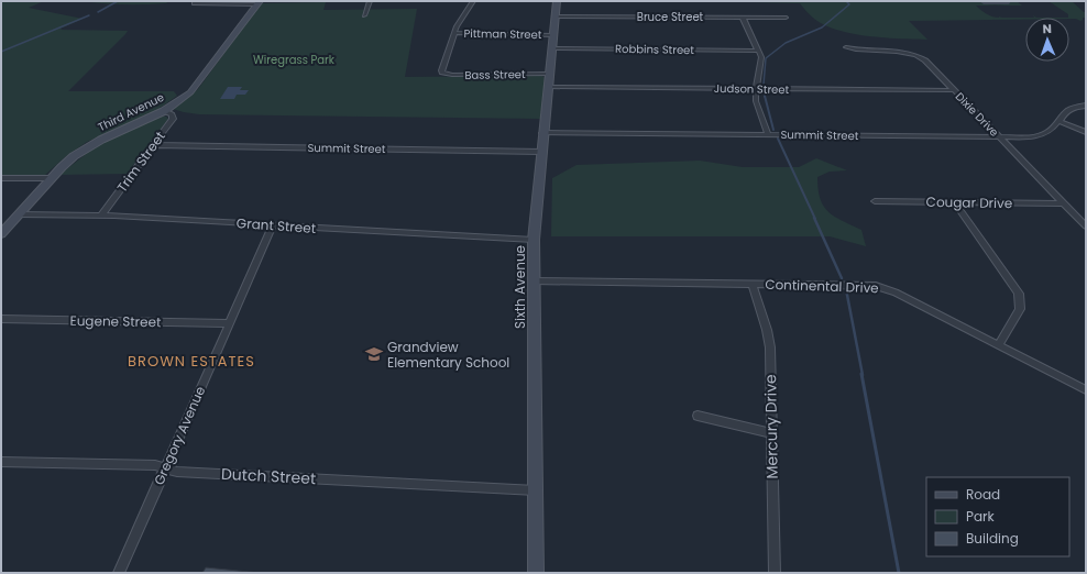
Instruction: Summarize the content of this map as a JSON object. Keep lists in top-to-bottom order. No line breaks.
{"streets":{"street":["Bruce Street","Pittman Street","Robbins Street","Bass Street","Judson Street","Third Avenue","Dixie Drive","Summit Street","Trim Street","Cougar Drive","Grant Street","Continental Drive","Sixth Avenue","Eugene Street","Mercury Drive","Gregory Avenue","Dutch Street"]},"crossings":[["Bruce Street","Sixth Avenue"],["Pittman Street","Bass Street"],["Pittman Street","Sixth Avenue"],["Robbins Street","Sixth Avenue"],["Bass Street","Sixth Avenue"],["Judson Street","Dixie Drive"],["Judson Street","Sixth Avenue"],["Third Avenue","Trim Street"],["Third Avenue","Grant Street"],["Dixie Drive","Summit Street"],["Dixie Drive","Cougar Drive"],["Summit Street","Trim Street"],["Summit Street","Sixth Avenue"],["Trim Street","Grant Street"],["Grant Street","Sixth Avenue"],["Grant Street","Gregory Avenue"],["Continental Drive","Sixth Avenue"],["Continental Drive","Mercury Drive"],["Sixth Avenue","Dutch Street"],["Eugene Street","Gregory Avenue"],["Gregory Avenue","Dutch Street"]],"districts":["BROWN ESTATES"],"parks":["Wiregrass Park"],"places":{"school or university":["Grandview Elementary School"]},"legend":["Road","Park","Building"],"north":"top"}
